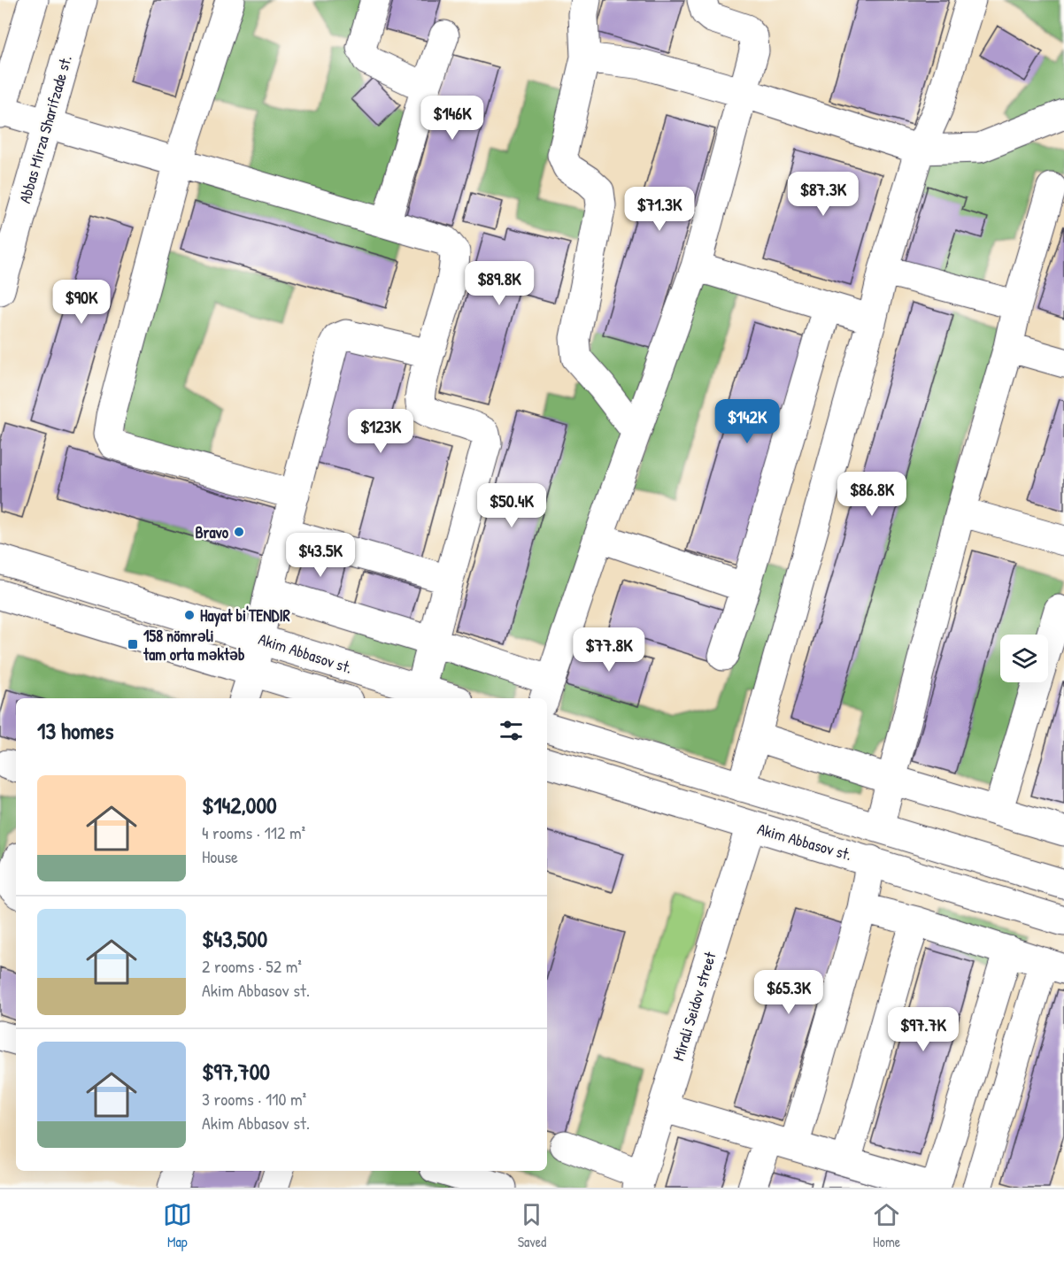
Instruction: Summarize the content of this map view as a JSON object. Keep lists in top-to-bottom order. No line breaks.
{"streets":{"street":["Abbas Mirza Sharifzade st.","Akim Abbasov st.","Mirali Seidov street"]},"crossings":[["Akim Abbasov st.","Mirali Seidov street"]],"places":{"other":["Bravo","Hayat bi'TENDIR"],"transit":["158 nömrəli tam orta məktəb"]},"page":{"price":["$146K","$87.3K","$71.3K","$89.8K","$90K","$142K","$123K","$86.8K","$50.4K","$43.5K","$77.8K","$65.3K","$97.7K"],"heading":"13 homes","list":[{"name":"$142,000","note":"4 rooms · 112 m² · House"},{"name":"$43,500","note":"2 rooms · 52 m² · Akim Abbasov st."},{"name":"$97,700","note":"3 rooms · 110 m² · Akim Abbasov st."}],"tabs":["Map","Saved","Home"]}}
